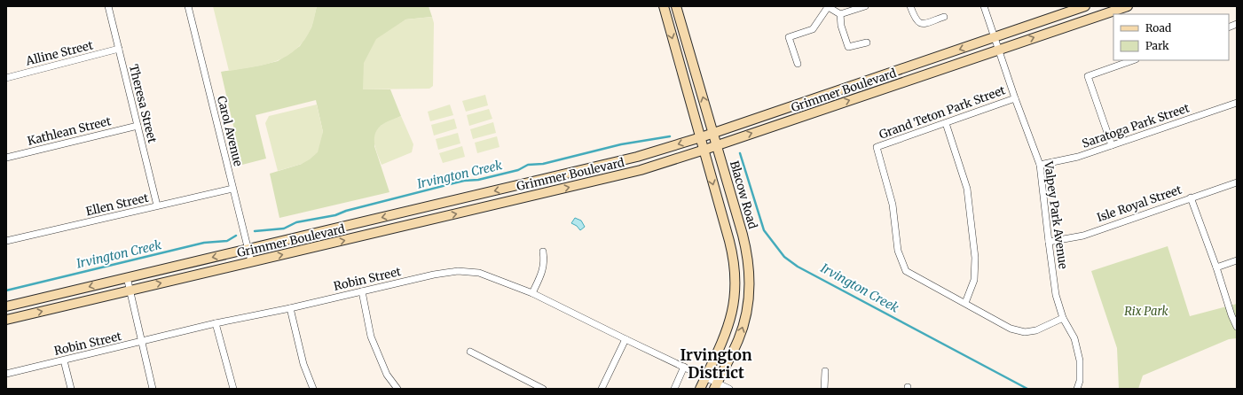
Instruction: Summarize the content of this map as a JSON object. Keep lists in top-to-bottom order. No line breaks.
{"streets":{"main road":["Grimmer Boulevard","Blacow Road"],"street":["Alline Street","Theresa Street","Grand Teton Park Street","Saratoga Park Street","Kathlean Street","Carol Avenue","Isle Royal Street","Ellen Street","Valpey Park Avenue","Robin Street"]},"crossings":[["Alline Street","Theresa Street"],["Grimmer Boulevard","Carol Avenue"],["Grimmer Boulevard","Blacow Road"],["Grimmer Boulevard","Valpey Park Avenue"],["Theresa Street","Kathlean Street"],["Theresa Street","Ellen Street"],["Grand Teton Park Street","Valpey Park Avenue"],["Saratoga Park Street","Valpey Park Avenue"],["Carol Avenue","Ellen Street"],["Blacow Road","Robin Street"],["Isle Royal Street","Valpey Park Avenue"]],"districts":["Irvington District"],"water":["Irvington Creek"],"parks":["Rix Park"],"legend":["Road","Park"]}
